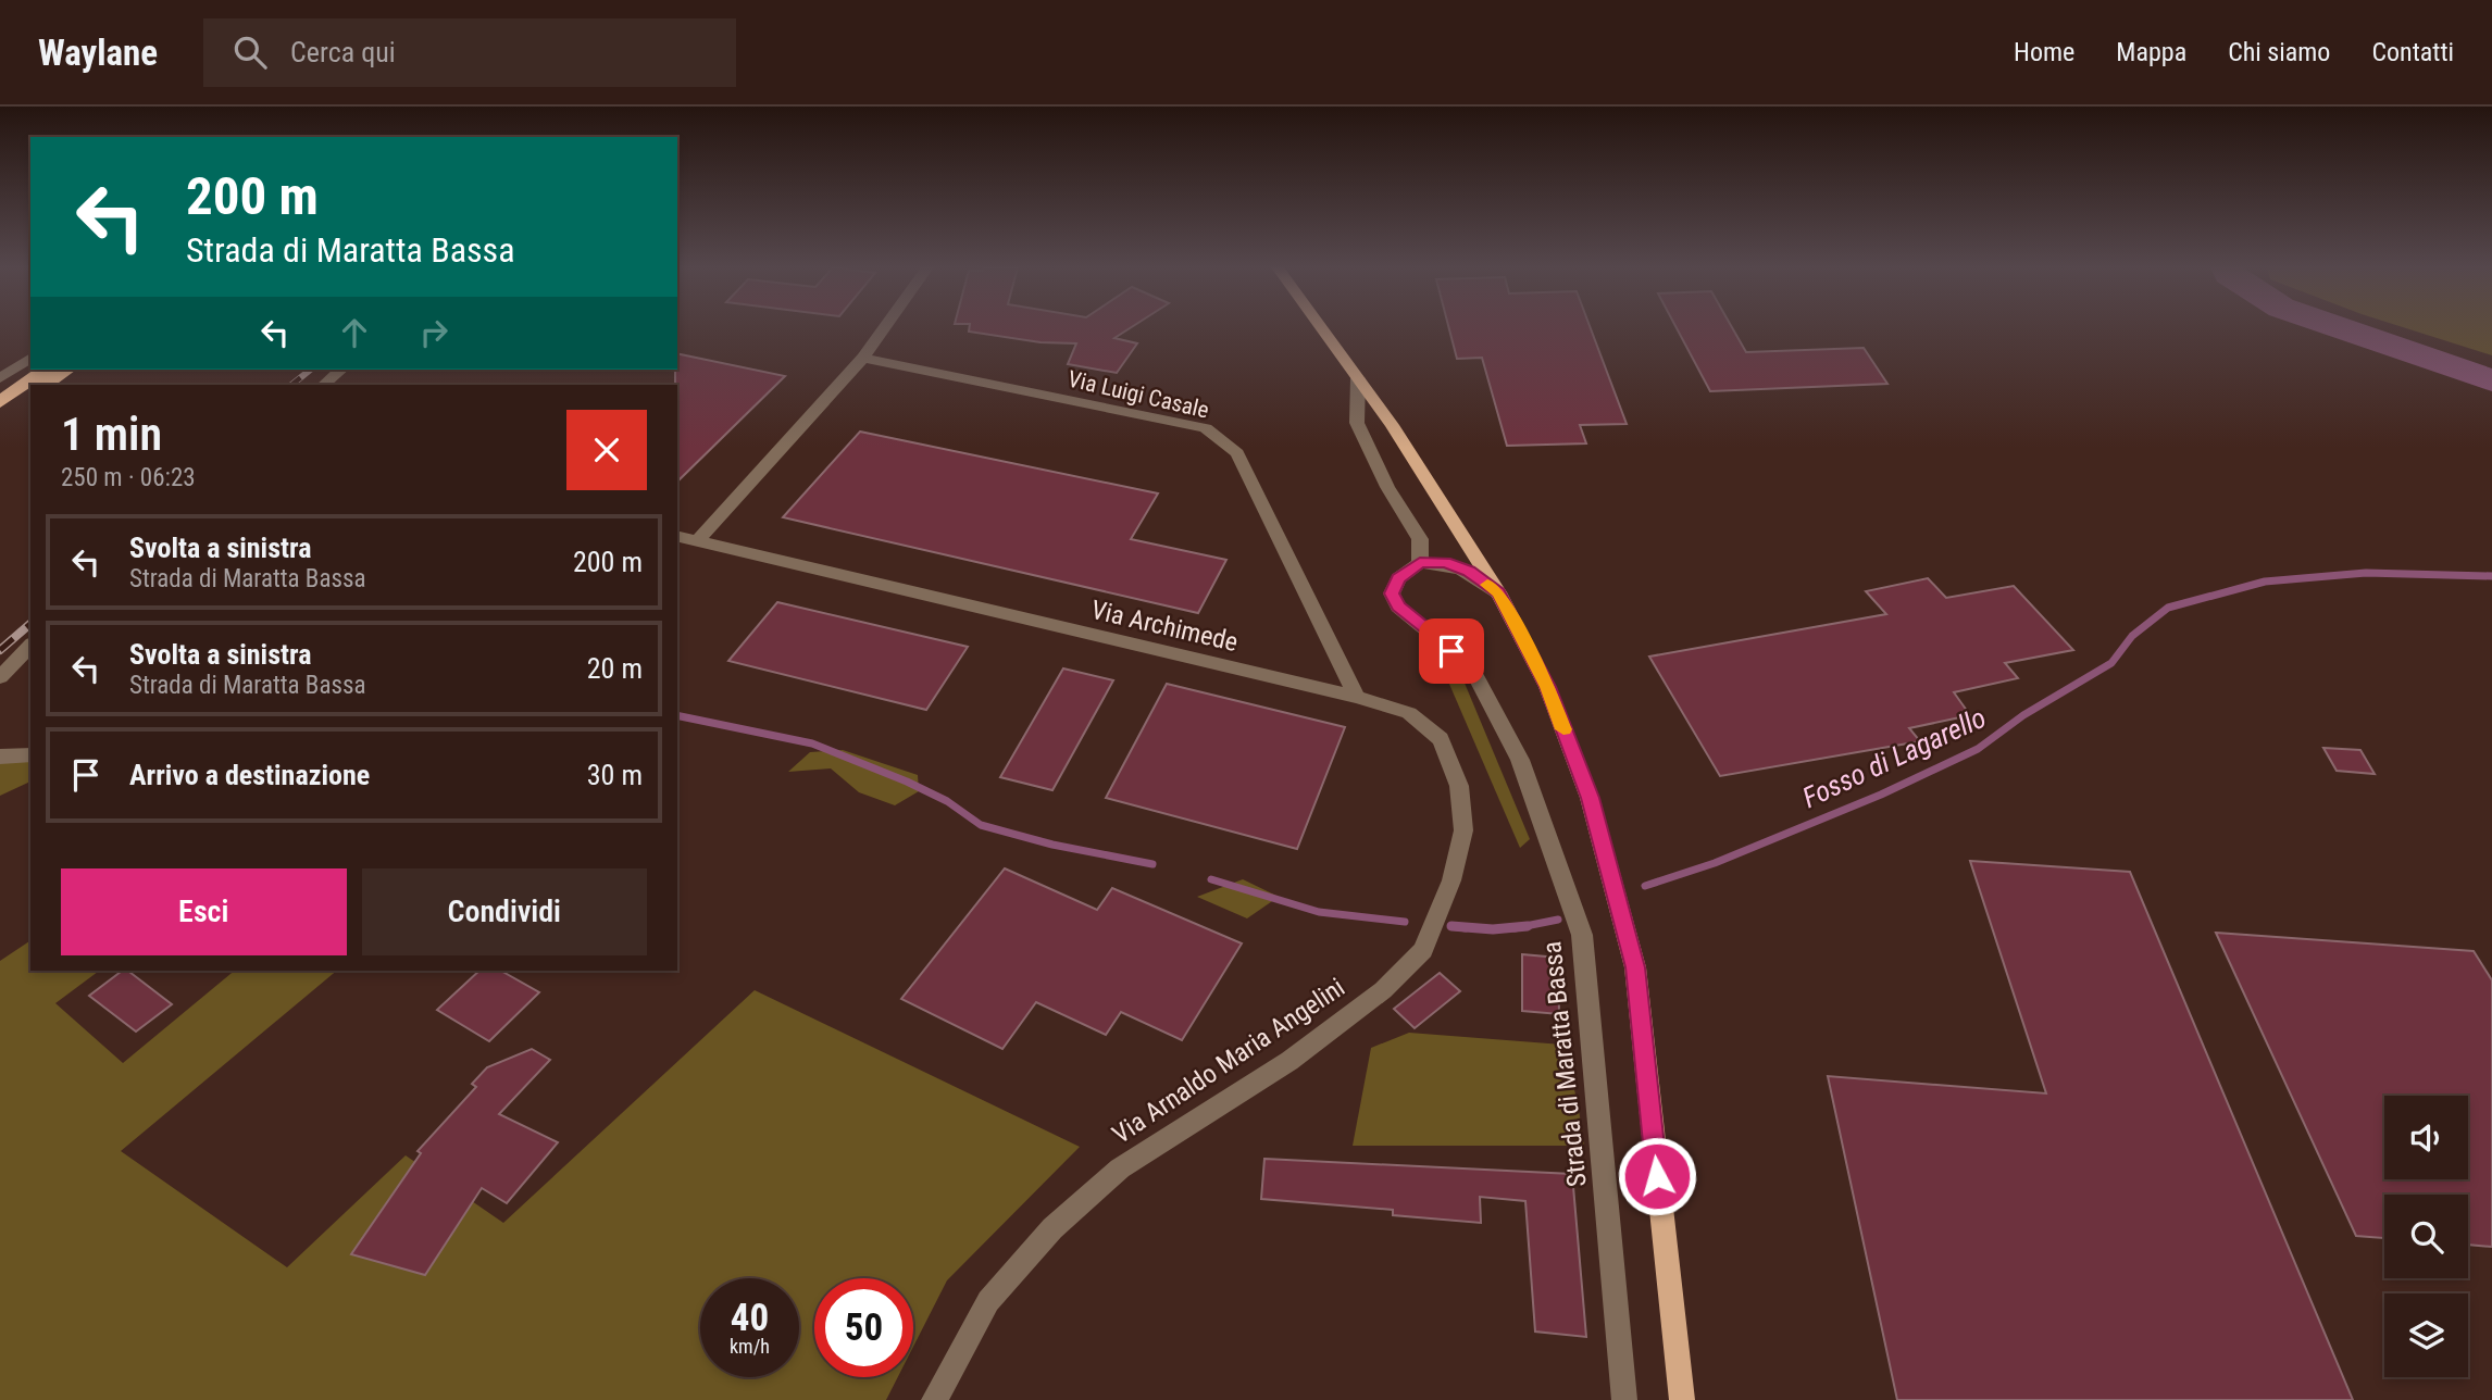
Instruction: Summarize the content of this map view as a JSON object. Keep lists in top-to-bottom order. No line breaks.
{"streets":{"street":["Via Luigi Casale","Via Archimede","Via Arnaldo Maria Angelini","Strada di Maratta Bassa"]},"crossings":[["Via Luigi Casale","Via Archimede"],["Via Luigi Casale","Via Arnaldo Maria Angelini"],["Via Archimede","Via Arnaldo Maria Angelini"]],"water":["Fosso di Lagarello"],"page":{"header":"Waylane","search":"Cerca qui","nav":["Home","Mappa","Chi siamo","Contatti"],"turn":["200 m","Strada di Maratta Bassa"],"heading":["1 min","250 m · 06:23"],"list":[{"name":"Svolta a sinistra","note":"Strada di Maratta Bassa","value":"200 m"},{"name":"Svolta a sinistra","note":"Strada di Maratta Bassa","value":"20 m"},{"name":"Arrivo a destinazione","value":"30 m"}],"buttons":["Esci","Condividi"],"speed":"40 km/h","limit":"50"}}
